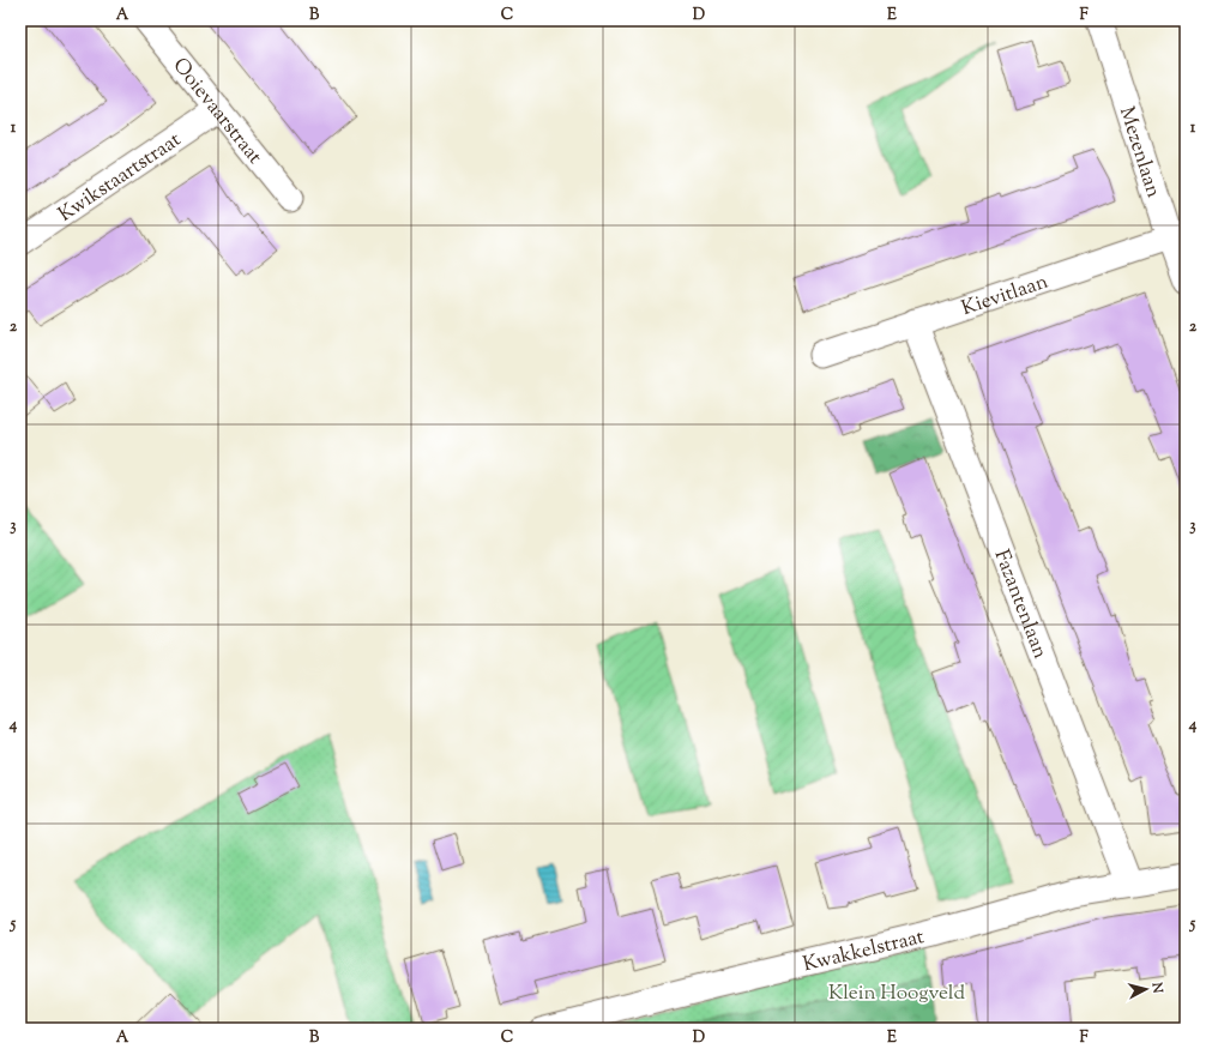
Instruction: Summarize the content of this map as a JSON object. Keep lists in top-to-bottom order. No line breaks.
{"streets":{"street":["Ooievaarstraat","Mezenlaan","Kwikstaartstraat","Kievitlaan","Fazantenlaan","Kwakkelstraat"]},"crossings":[["Ooievaarstraat","Kwikstaartstraat"],["Mezenlaan","Kievitlaan"],["Kievitlaan","Fazantenlaan"],["Fazantenlaan","Kwakkelstraat"]],"parks":["Klein Hoogveld"],"north":"right","grid":{"columns":["A","B","C","D","E","F"],"rows":["1","2","3","4","5"]}}
